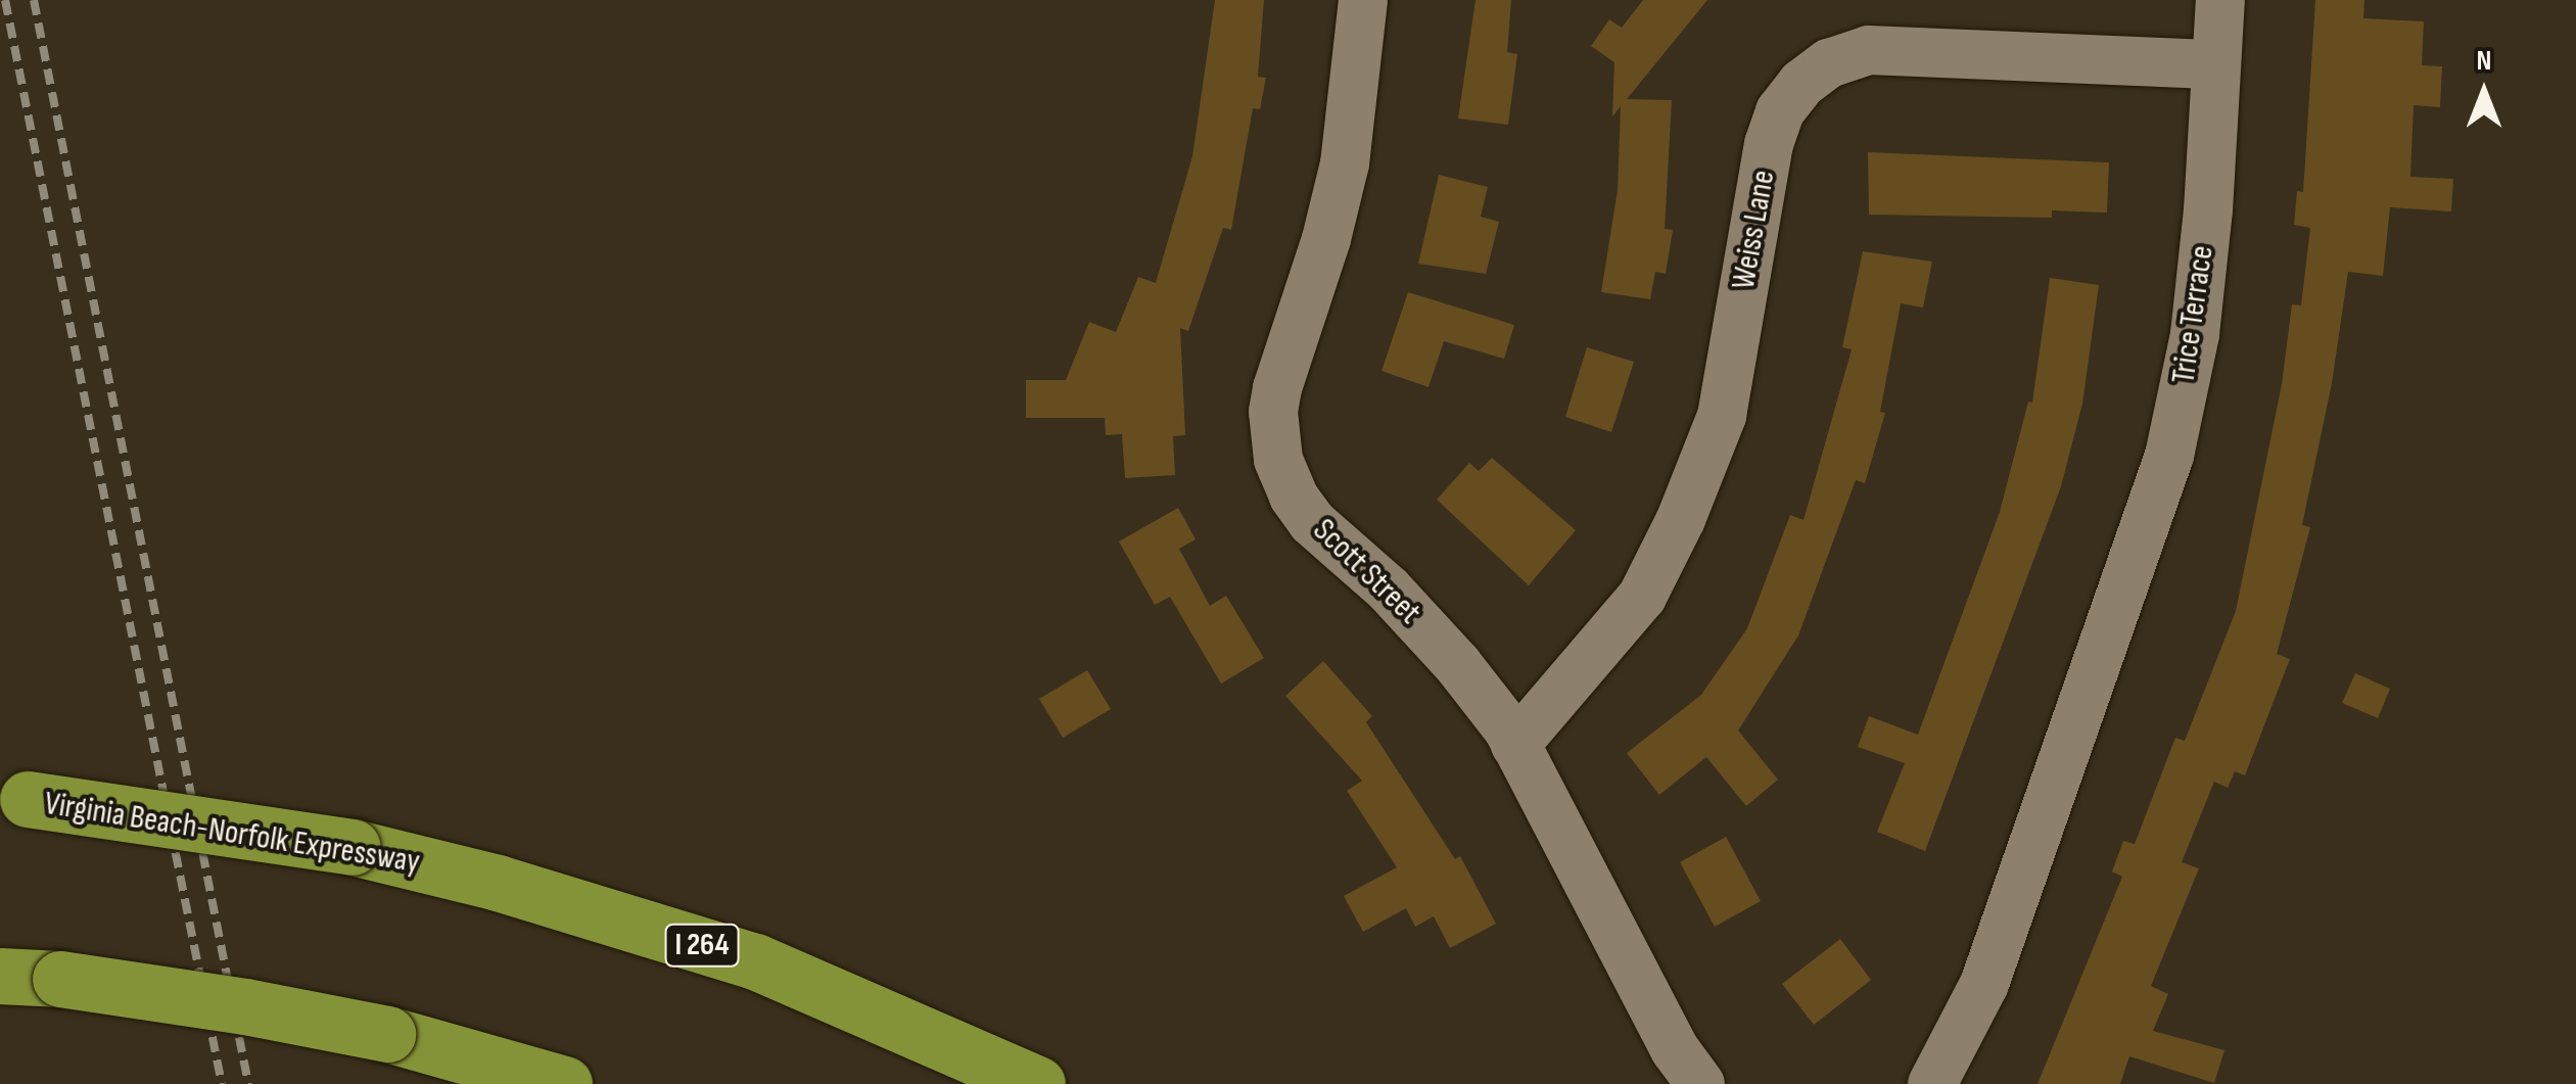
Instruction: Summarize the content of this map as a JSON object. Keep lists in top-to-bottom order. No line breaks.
{"streets":{"highway":["Virginia Beach-Norfolk Expressway","I 264"],"street":["Weiss Lane","Trice Terrace","Scott Street"]},"crossings":[["Weiss Lane","Trice Terrace"],["Weiss Lane","Scott Street"]],"north":"top"}
